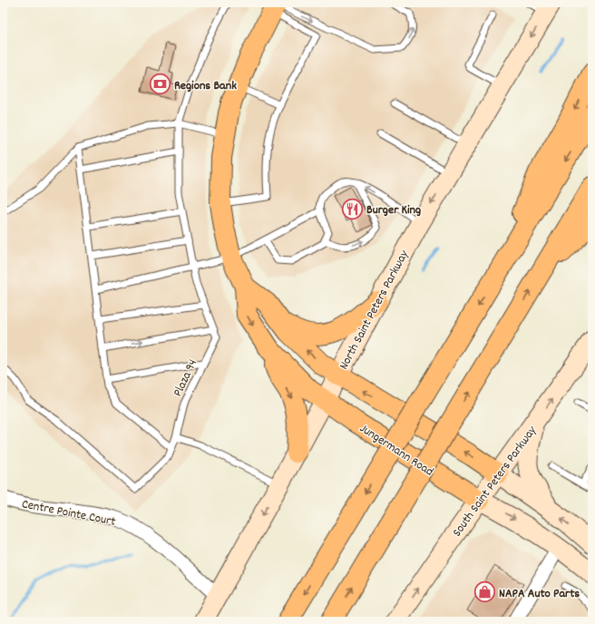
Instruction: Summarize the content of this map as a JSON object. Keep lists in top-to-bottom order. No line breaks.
{"streets":{"main road":["North Saint Peters Parkway","Jungermann Road","South Saint Peters Parkway"],"street":["Centre Pointe Court"],"lane":["Plaza 94"]},"crossings":[["North Saint Peters Parkway","Jungermann Road"],["North Saint Peters Parkway","Centre Pointe Court"],["Jungermann Road","South Saint Peters Parkway"]],"places":{"bank":["Regions Bank"],"restaurant":["Burger King"],"shop":["NAPA Auto Parts"]}}
